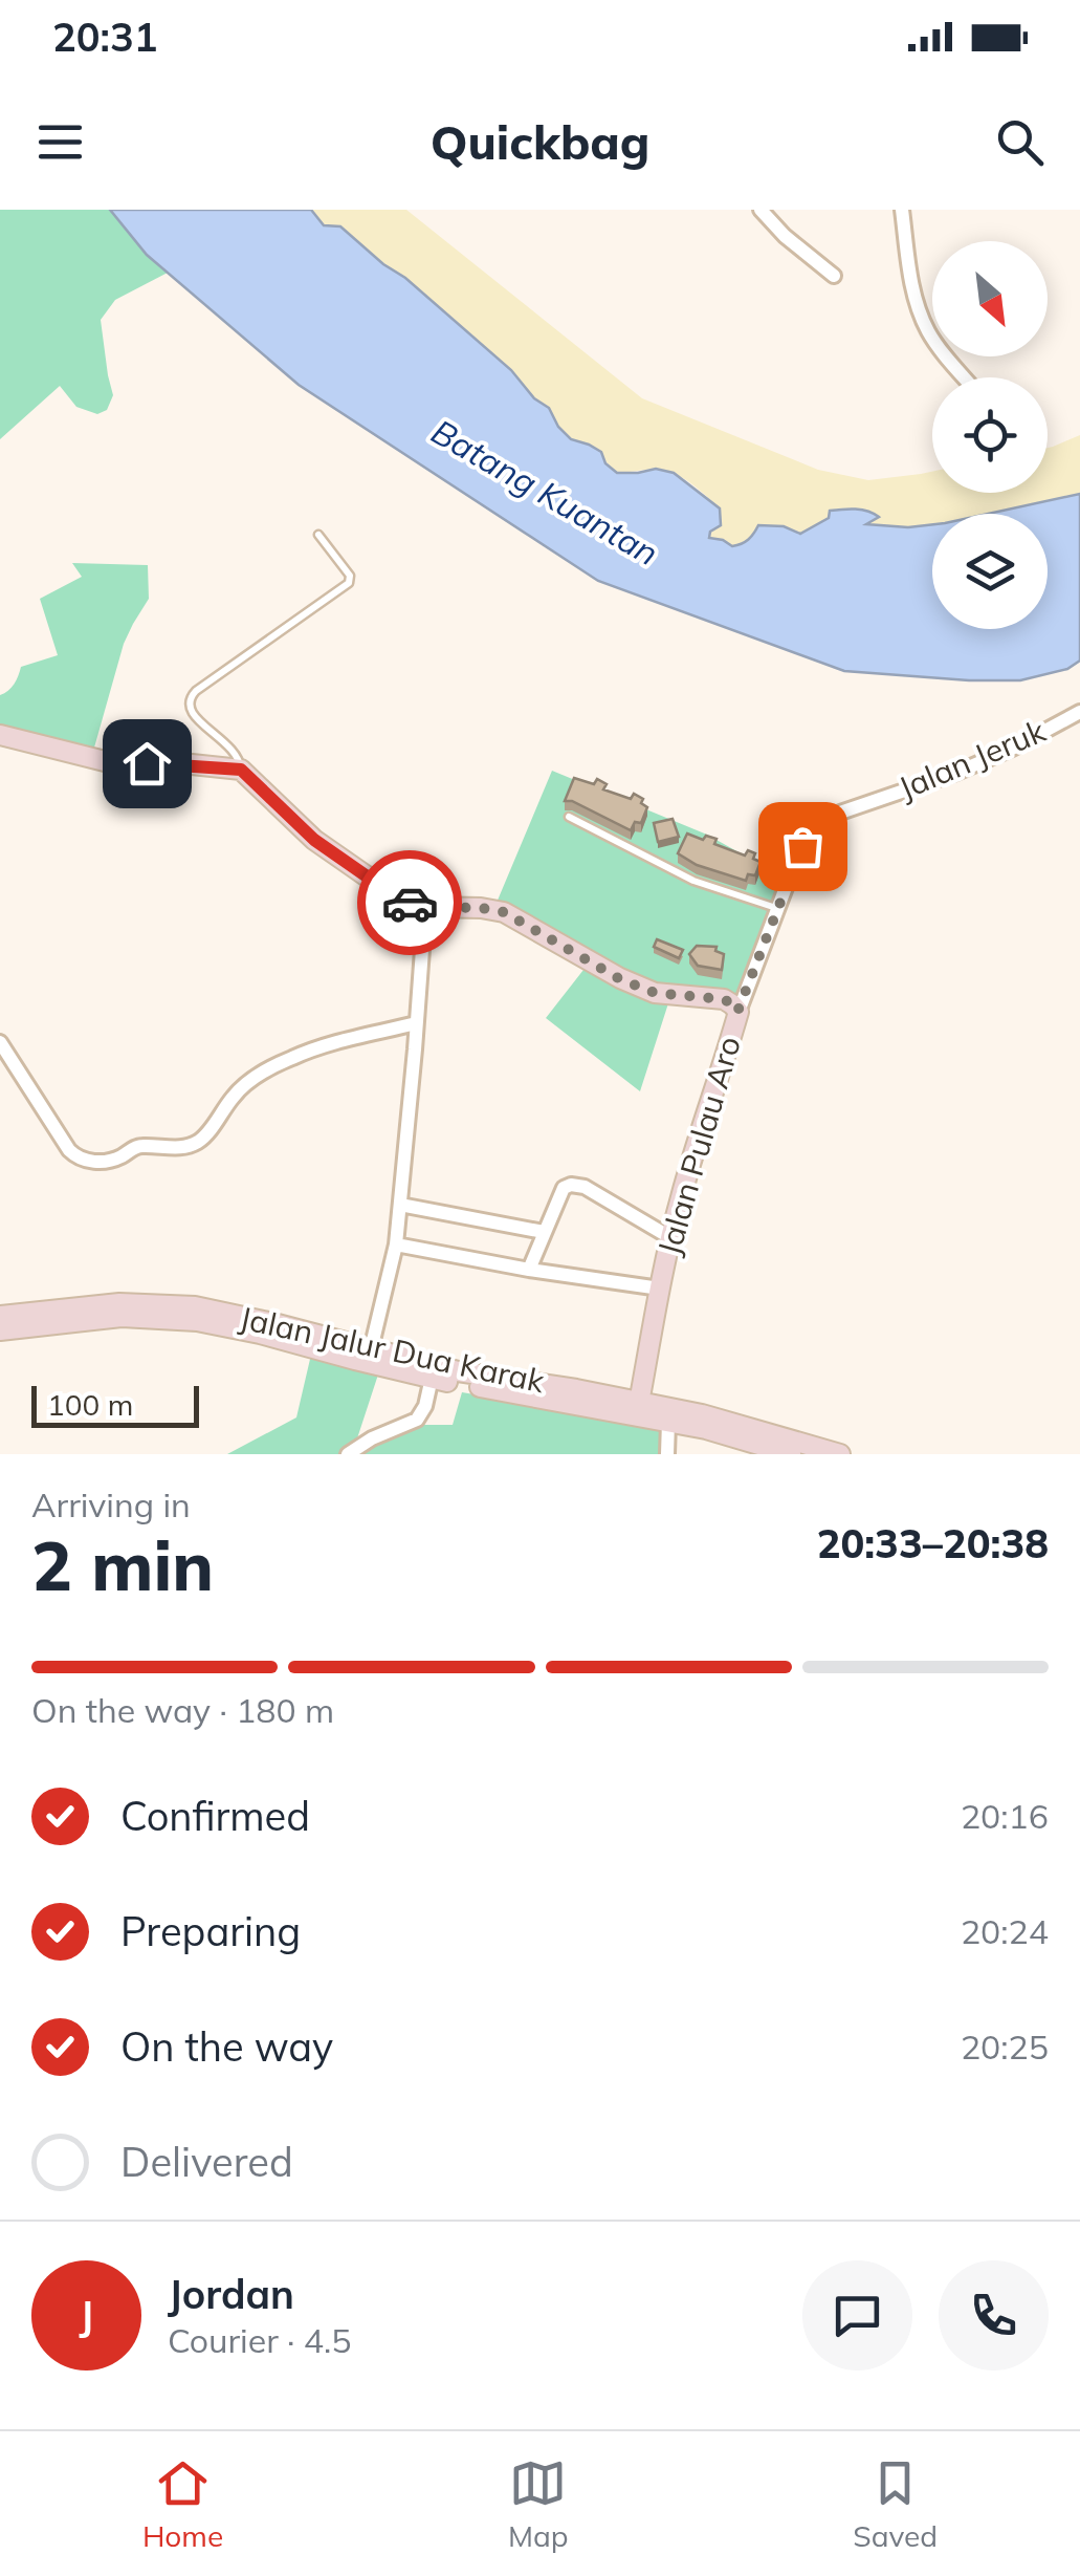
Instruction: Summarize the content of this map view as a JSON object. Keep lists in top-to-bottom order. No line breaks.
{"streets":{"main road":["Jalan Pulau Aro","Jalan Jalur Dua Karak"],"street":["Jalan Jeruk"]},"crossings":[["Jalan Jeruk","Jalan Pulau Aro"],["Jalan Pulau Aro","Jalan Jalur Dua Karak"]],"water":["Batang Kuantan"],"scale_bar":"100 m","north":"bottom right","page":{"status":"20:31","header":"Quickbag","scale":"100 m","heading":["2 min","Arriving in","20:33–20:38"],"panel":["Jordan","Courier · 4.5"],"bar":"On the way · 180 m","list":[["Confirmed","20:16"],["Preparing","20:24"],["On the way","20:25"],"Delivered"],"round":"J","tabs":["Home","Map","Saved"]}}
